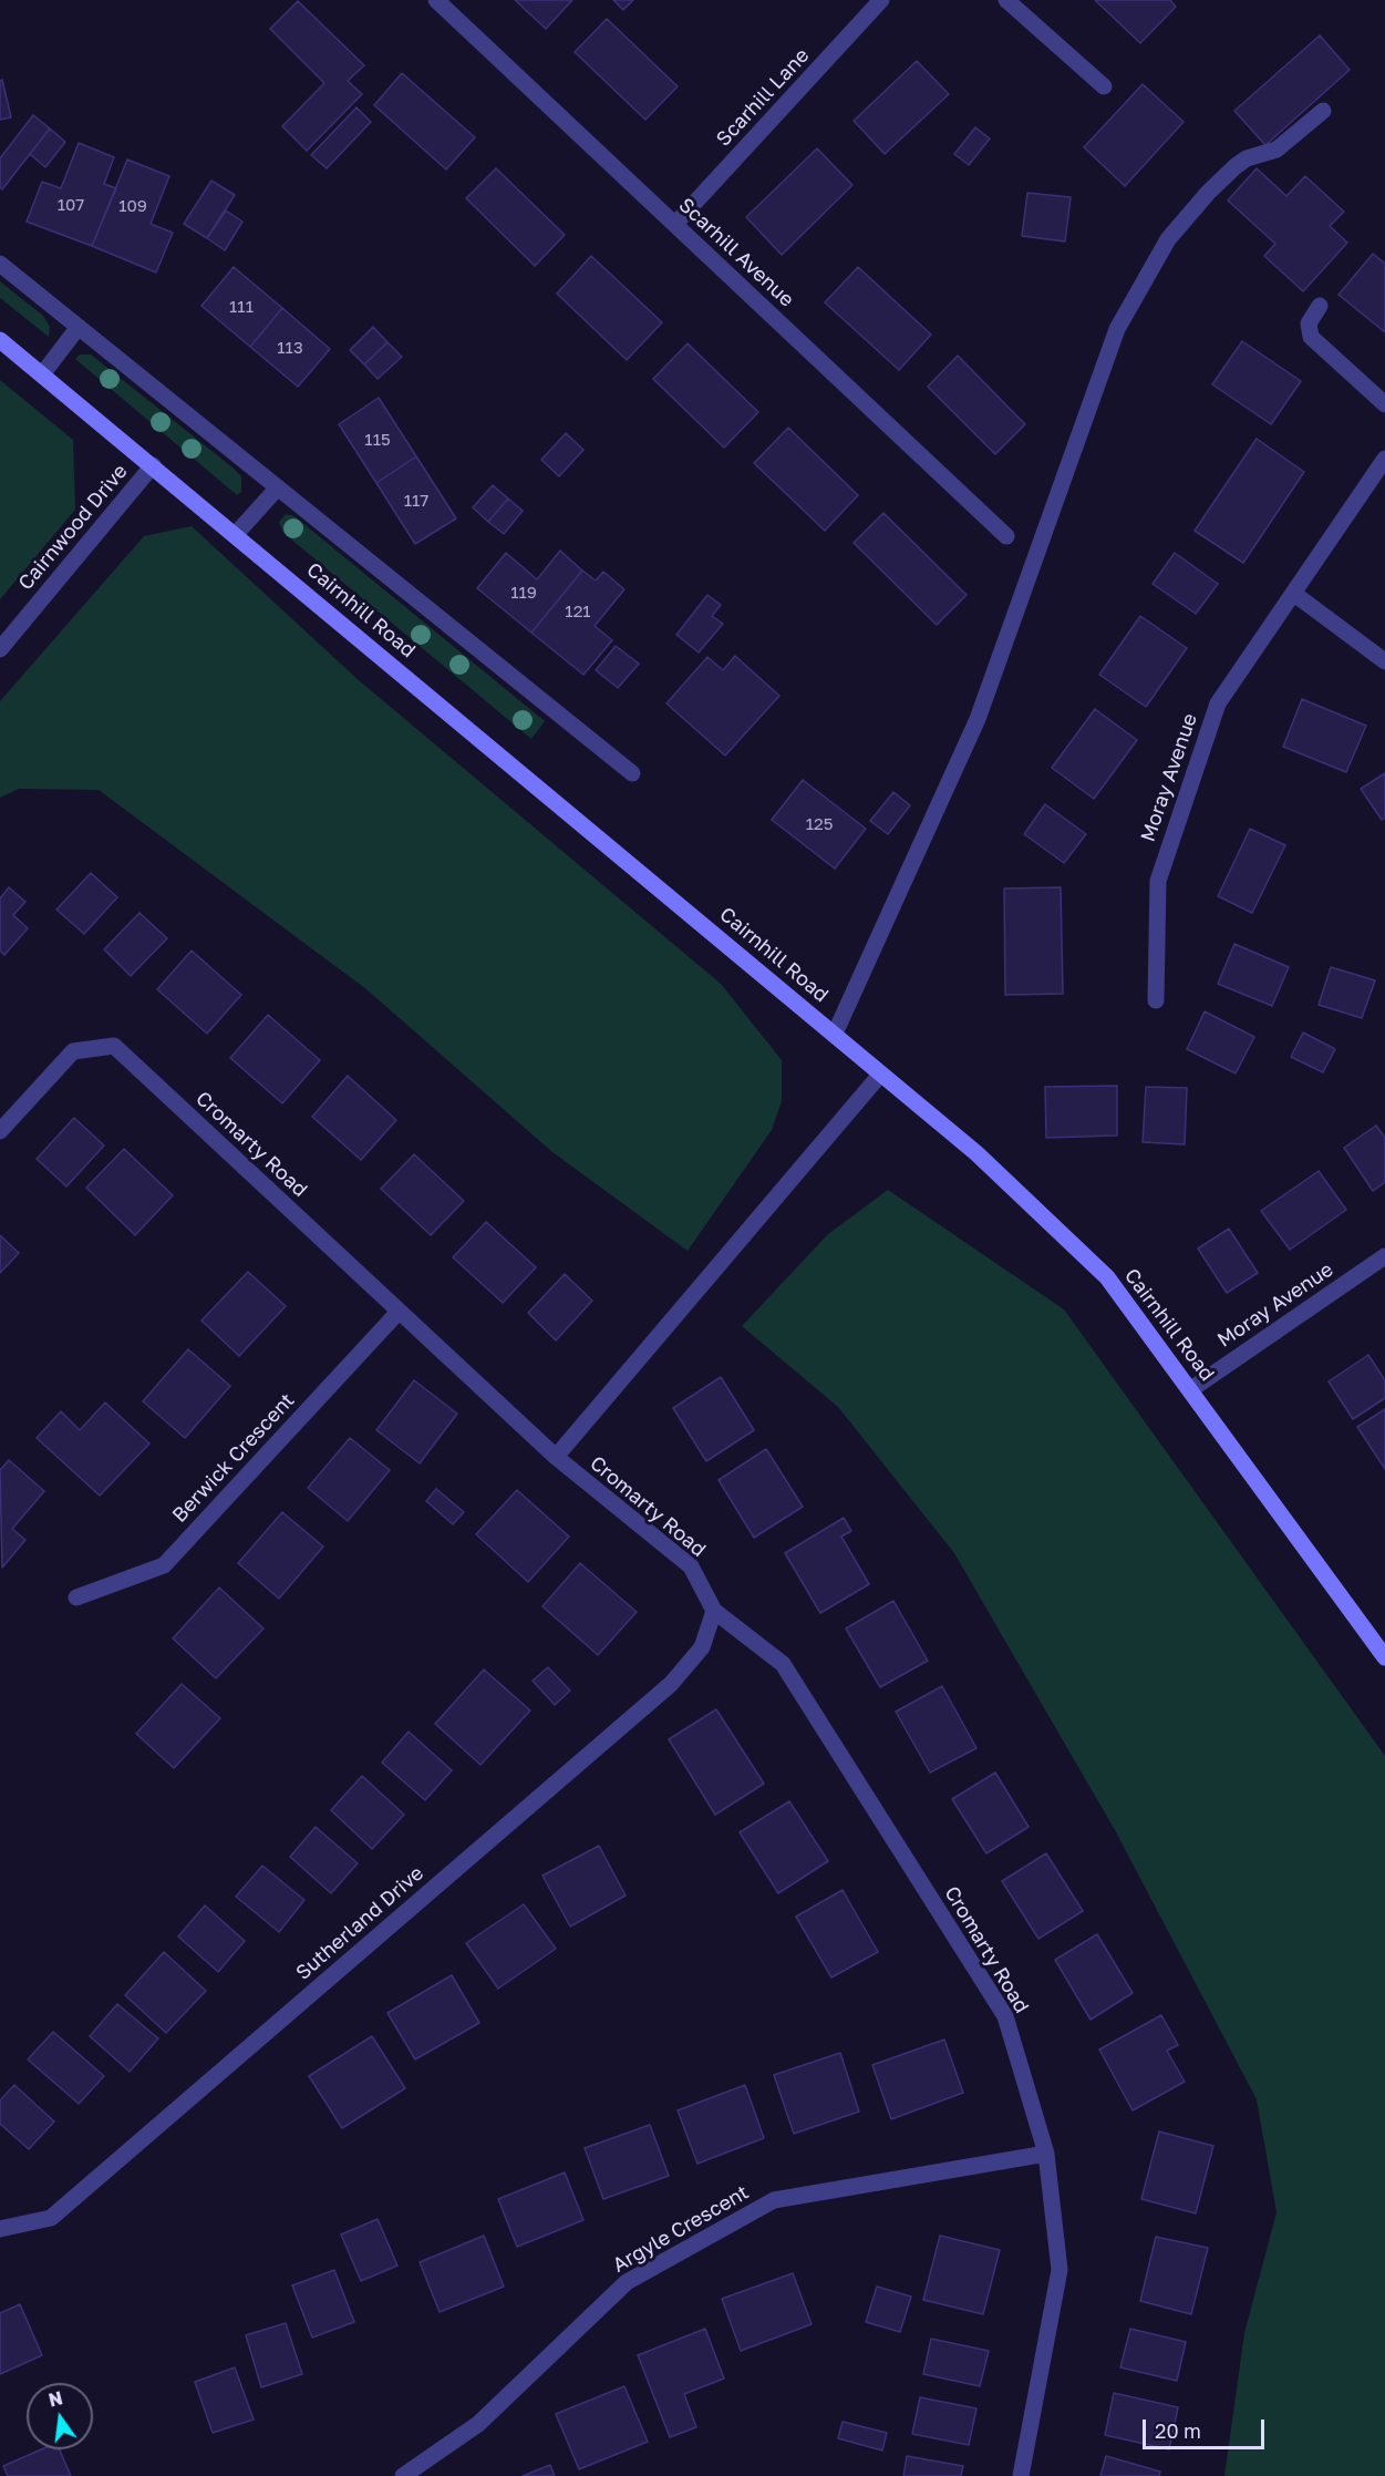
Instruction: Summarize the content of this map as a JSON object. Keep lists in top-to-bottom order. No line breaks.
{"streets":{"main road":["Cairnhill Road"],"street":["Scarhill Lane","Scarhill Avenue","Cairnwood Drive","Moray Avenue","Cromarty Road","Berwick Crescent","Sutherland Drive","Argyle Crescent"]},"crossings":[["Scarhill Lane","Scarhill Avenue"],["Cairnwood Drive","Cairnhill Road"],["Cairnhill Road","Moray Avenue"],["Cromarty Road","Berwick Crescent"],["Cromarty Road","Sutherland Drive"],["Cromarty Road","Argyle Crescent"]],"house_numbers":["107","109","111","113","115","117","119","121","125"],"scale_bar":"20 m","north":"top"}
